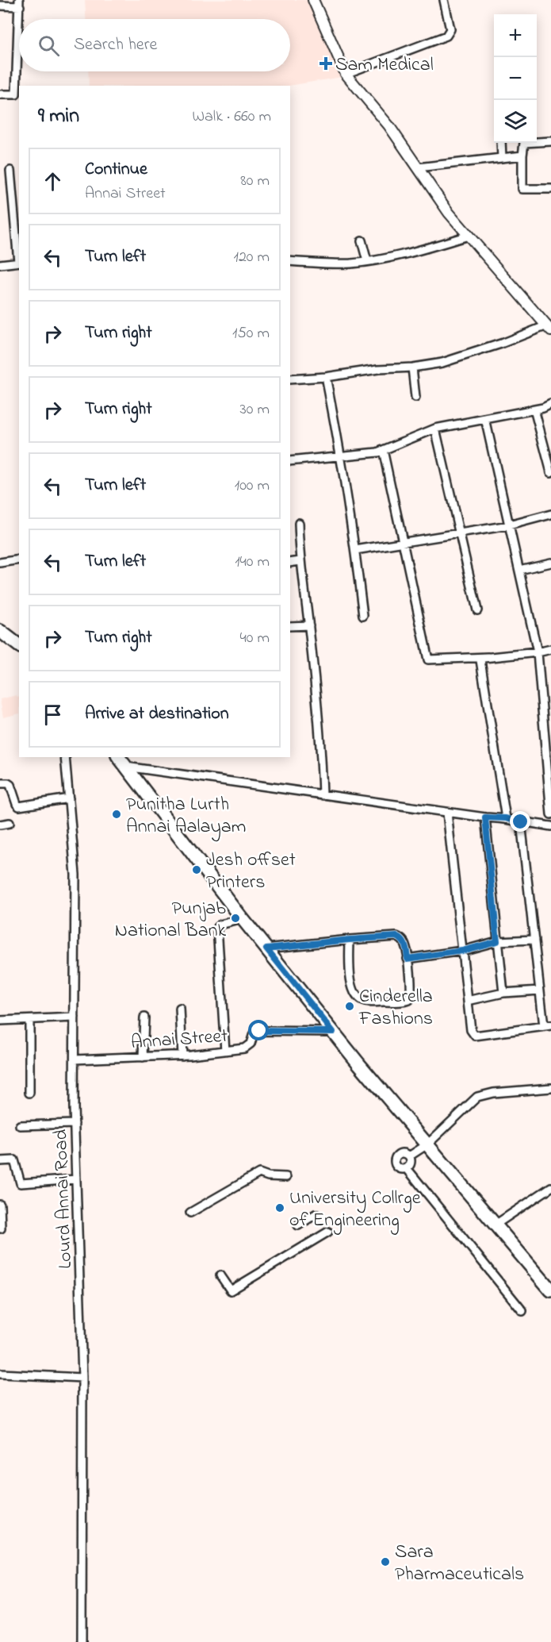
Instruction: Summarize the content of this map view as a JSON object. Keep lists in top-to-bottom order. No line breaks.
{"streets":{"street":["Annai Street","Lourd Annai Road"]},"crossings":[["Annai Street","Lourd Annai Road"]],"places":{"health":["Sam Medical"],"other":["Punitha Lurth Annai Aalayam","Jesh offset Printers","Punjab National Bank","Cinderella Fashions","University Collrge of Engineering","Sara Pharmaceuticals"]},"page":{"map_buttons":["+","−"],"search":"Search here","heading":["9 min","Walk · 660 m"],"list":[["Continue","Annai Street","80 m"],["Turn left","120 m"],["Turn right","150 m"],["Turn right","30 m"],["Turn left","100 m"],["Turn left","140 m"],["Turn right","40 m"],"Arrive at destination"]}}
